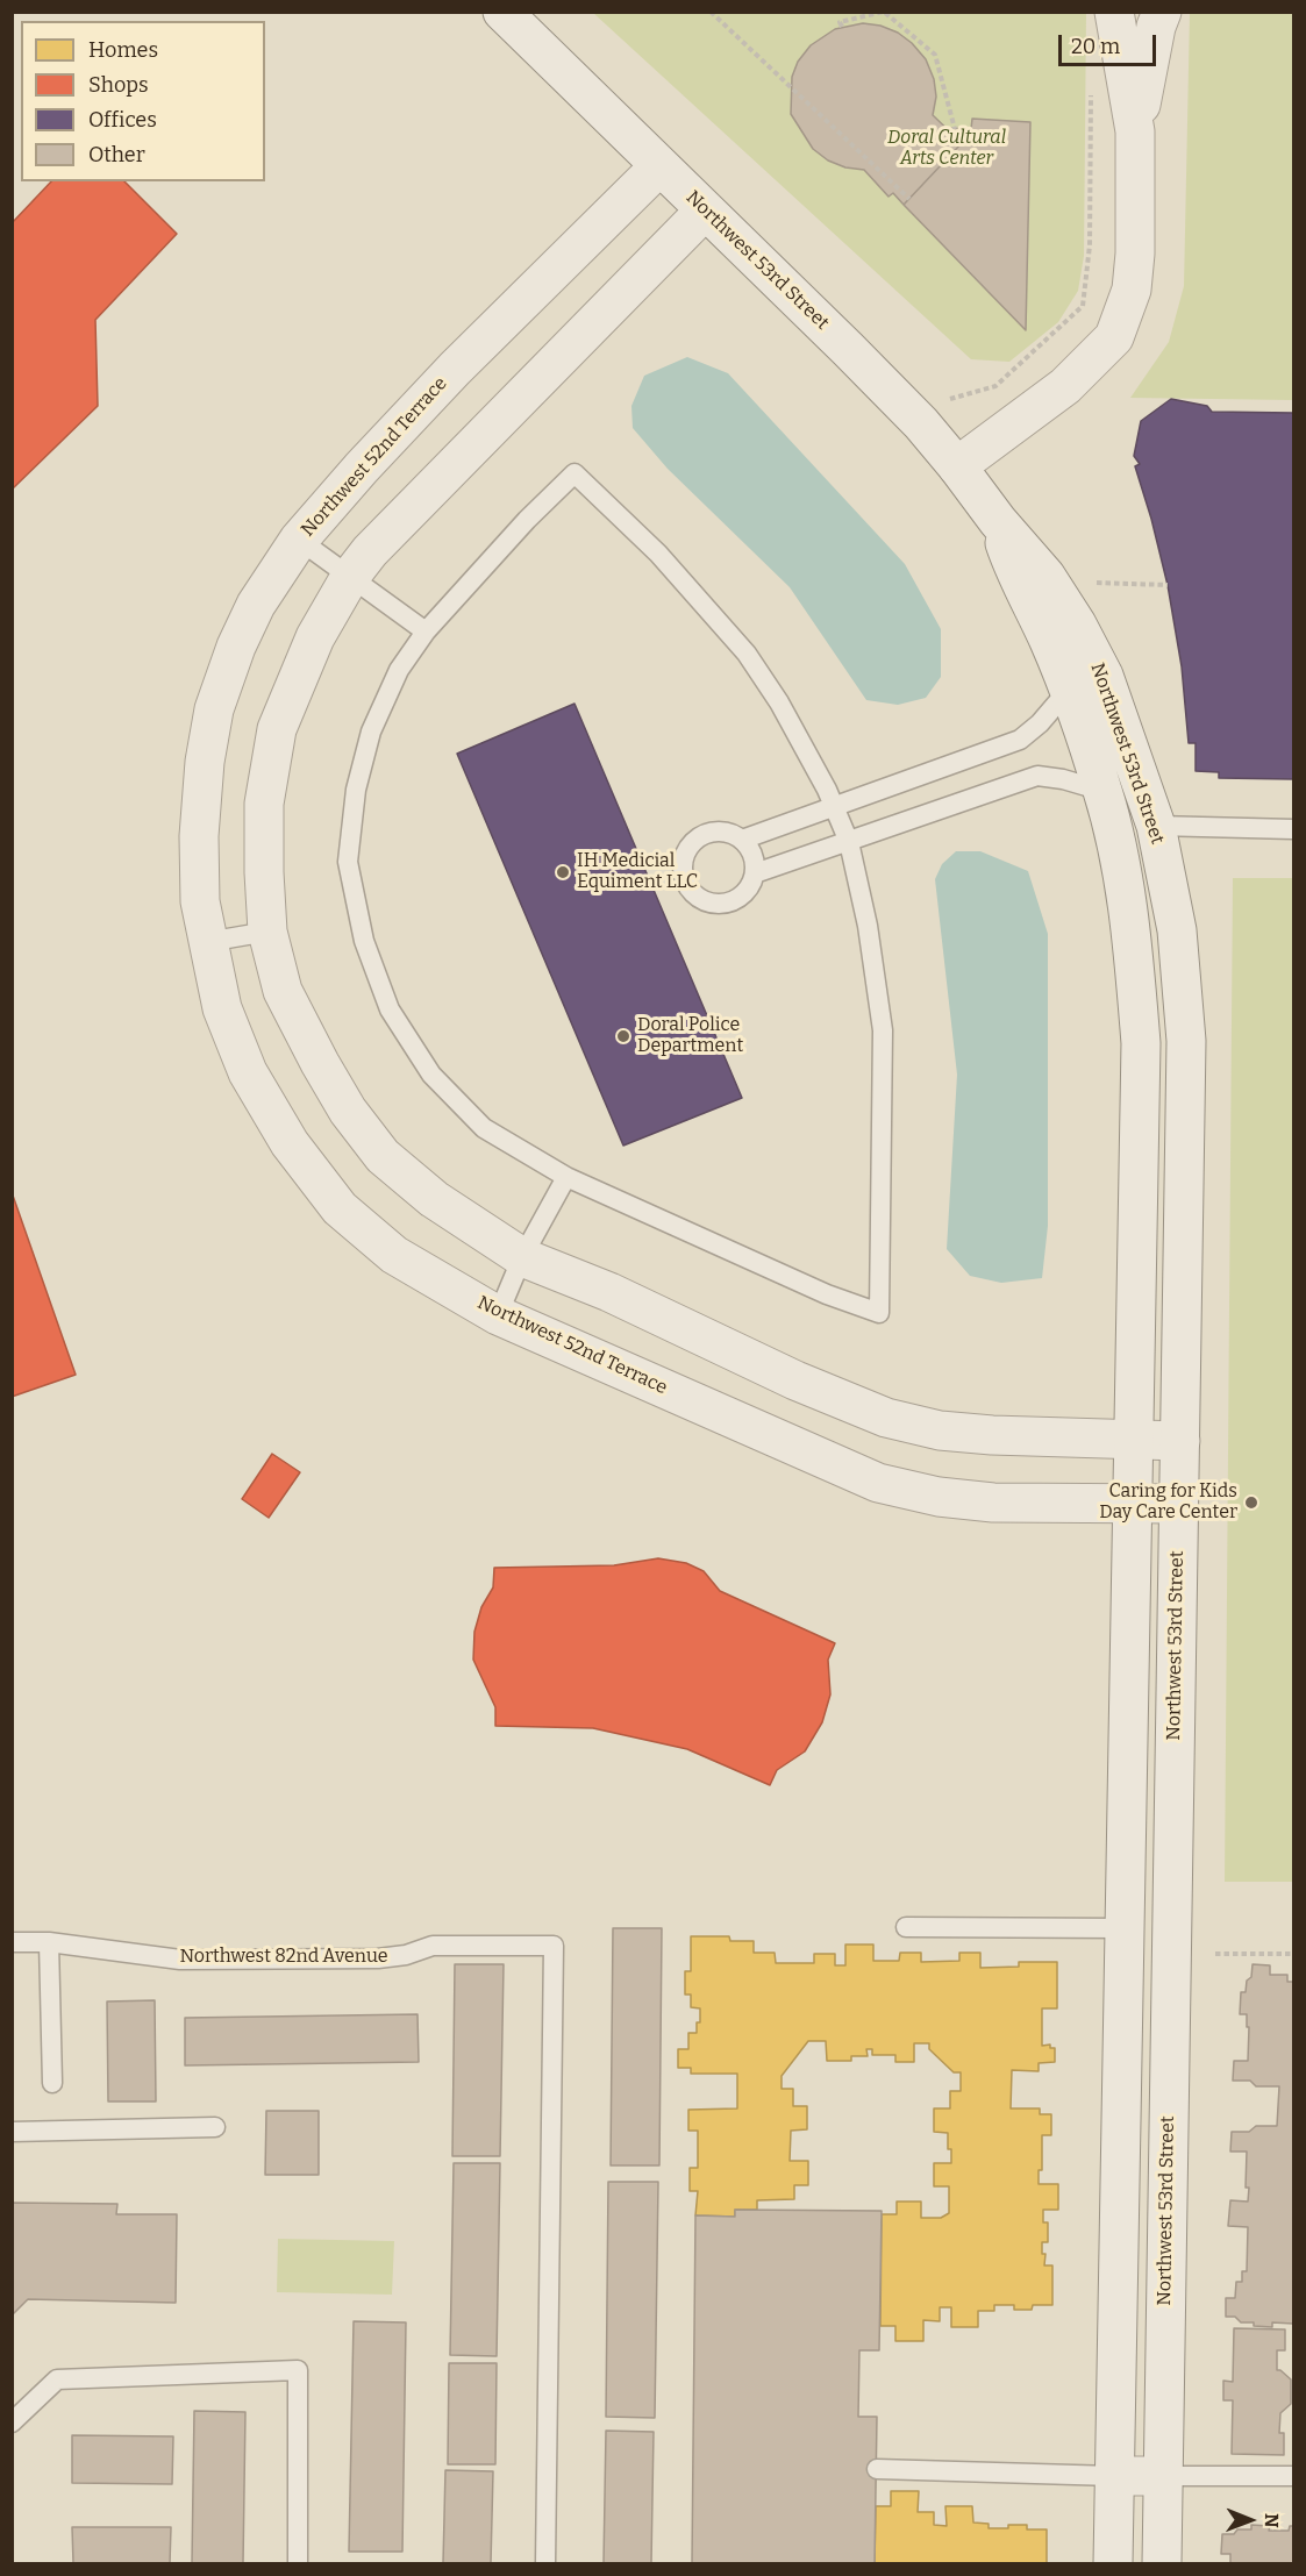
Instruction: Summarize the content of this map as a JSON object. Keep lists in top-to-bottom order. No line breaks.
{"streets":{"street":["Northwest 53rd Street","Northwest 52nd Terrace"],"lane":["Northwest 82nd Avenue"]},"crossings":[["Northwest 53rd Street","Northwest 52nd Terrace"]],"parks":["Doral Cultural Arts Center"],"places":["IH Medicial Equiment LLC","Doral Police Department","Caring for Kids Day Care Center"],"legend":["Homes","Shops","Offices","Other"],"scale_bar":"20 m","north":"right"}
